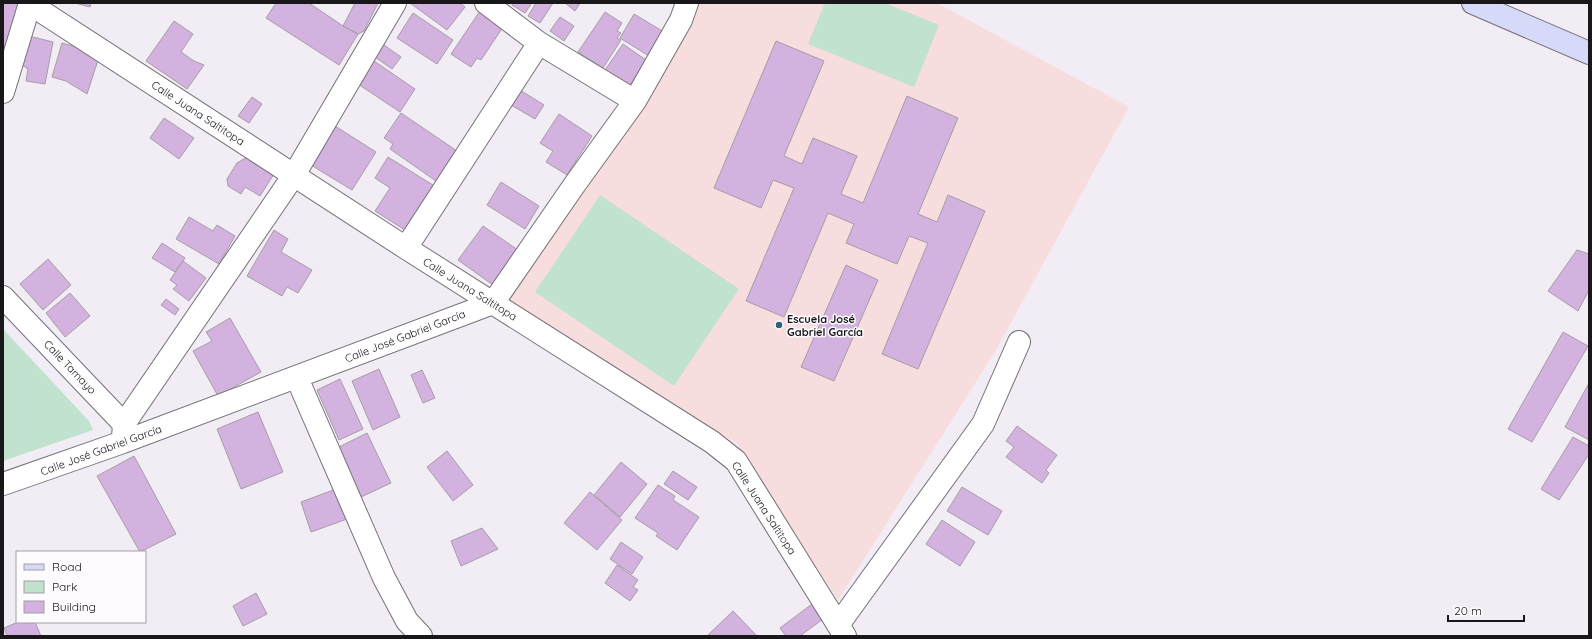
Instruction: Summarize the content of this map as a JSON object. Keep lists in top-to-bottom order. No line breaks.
{"streets":{"street":["Calle Juana Saltitopa","Calle José Gabriel García","Calle Tamayo"]},"crossings":[["Calle Juana Saltitopa","Calle José Gabriel García"],["Calle José Gabriel García","Calle Tamayo"]],"places":["Escuela José Gabriel García"],"legend":["Road","Park","Building"],"scale_bar":"20 m"}
